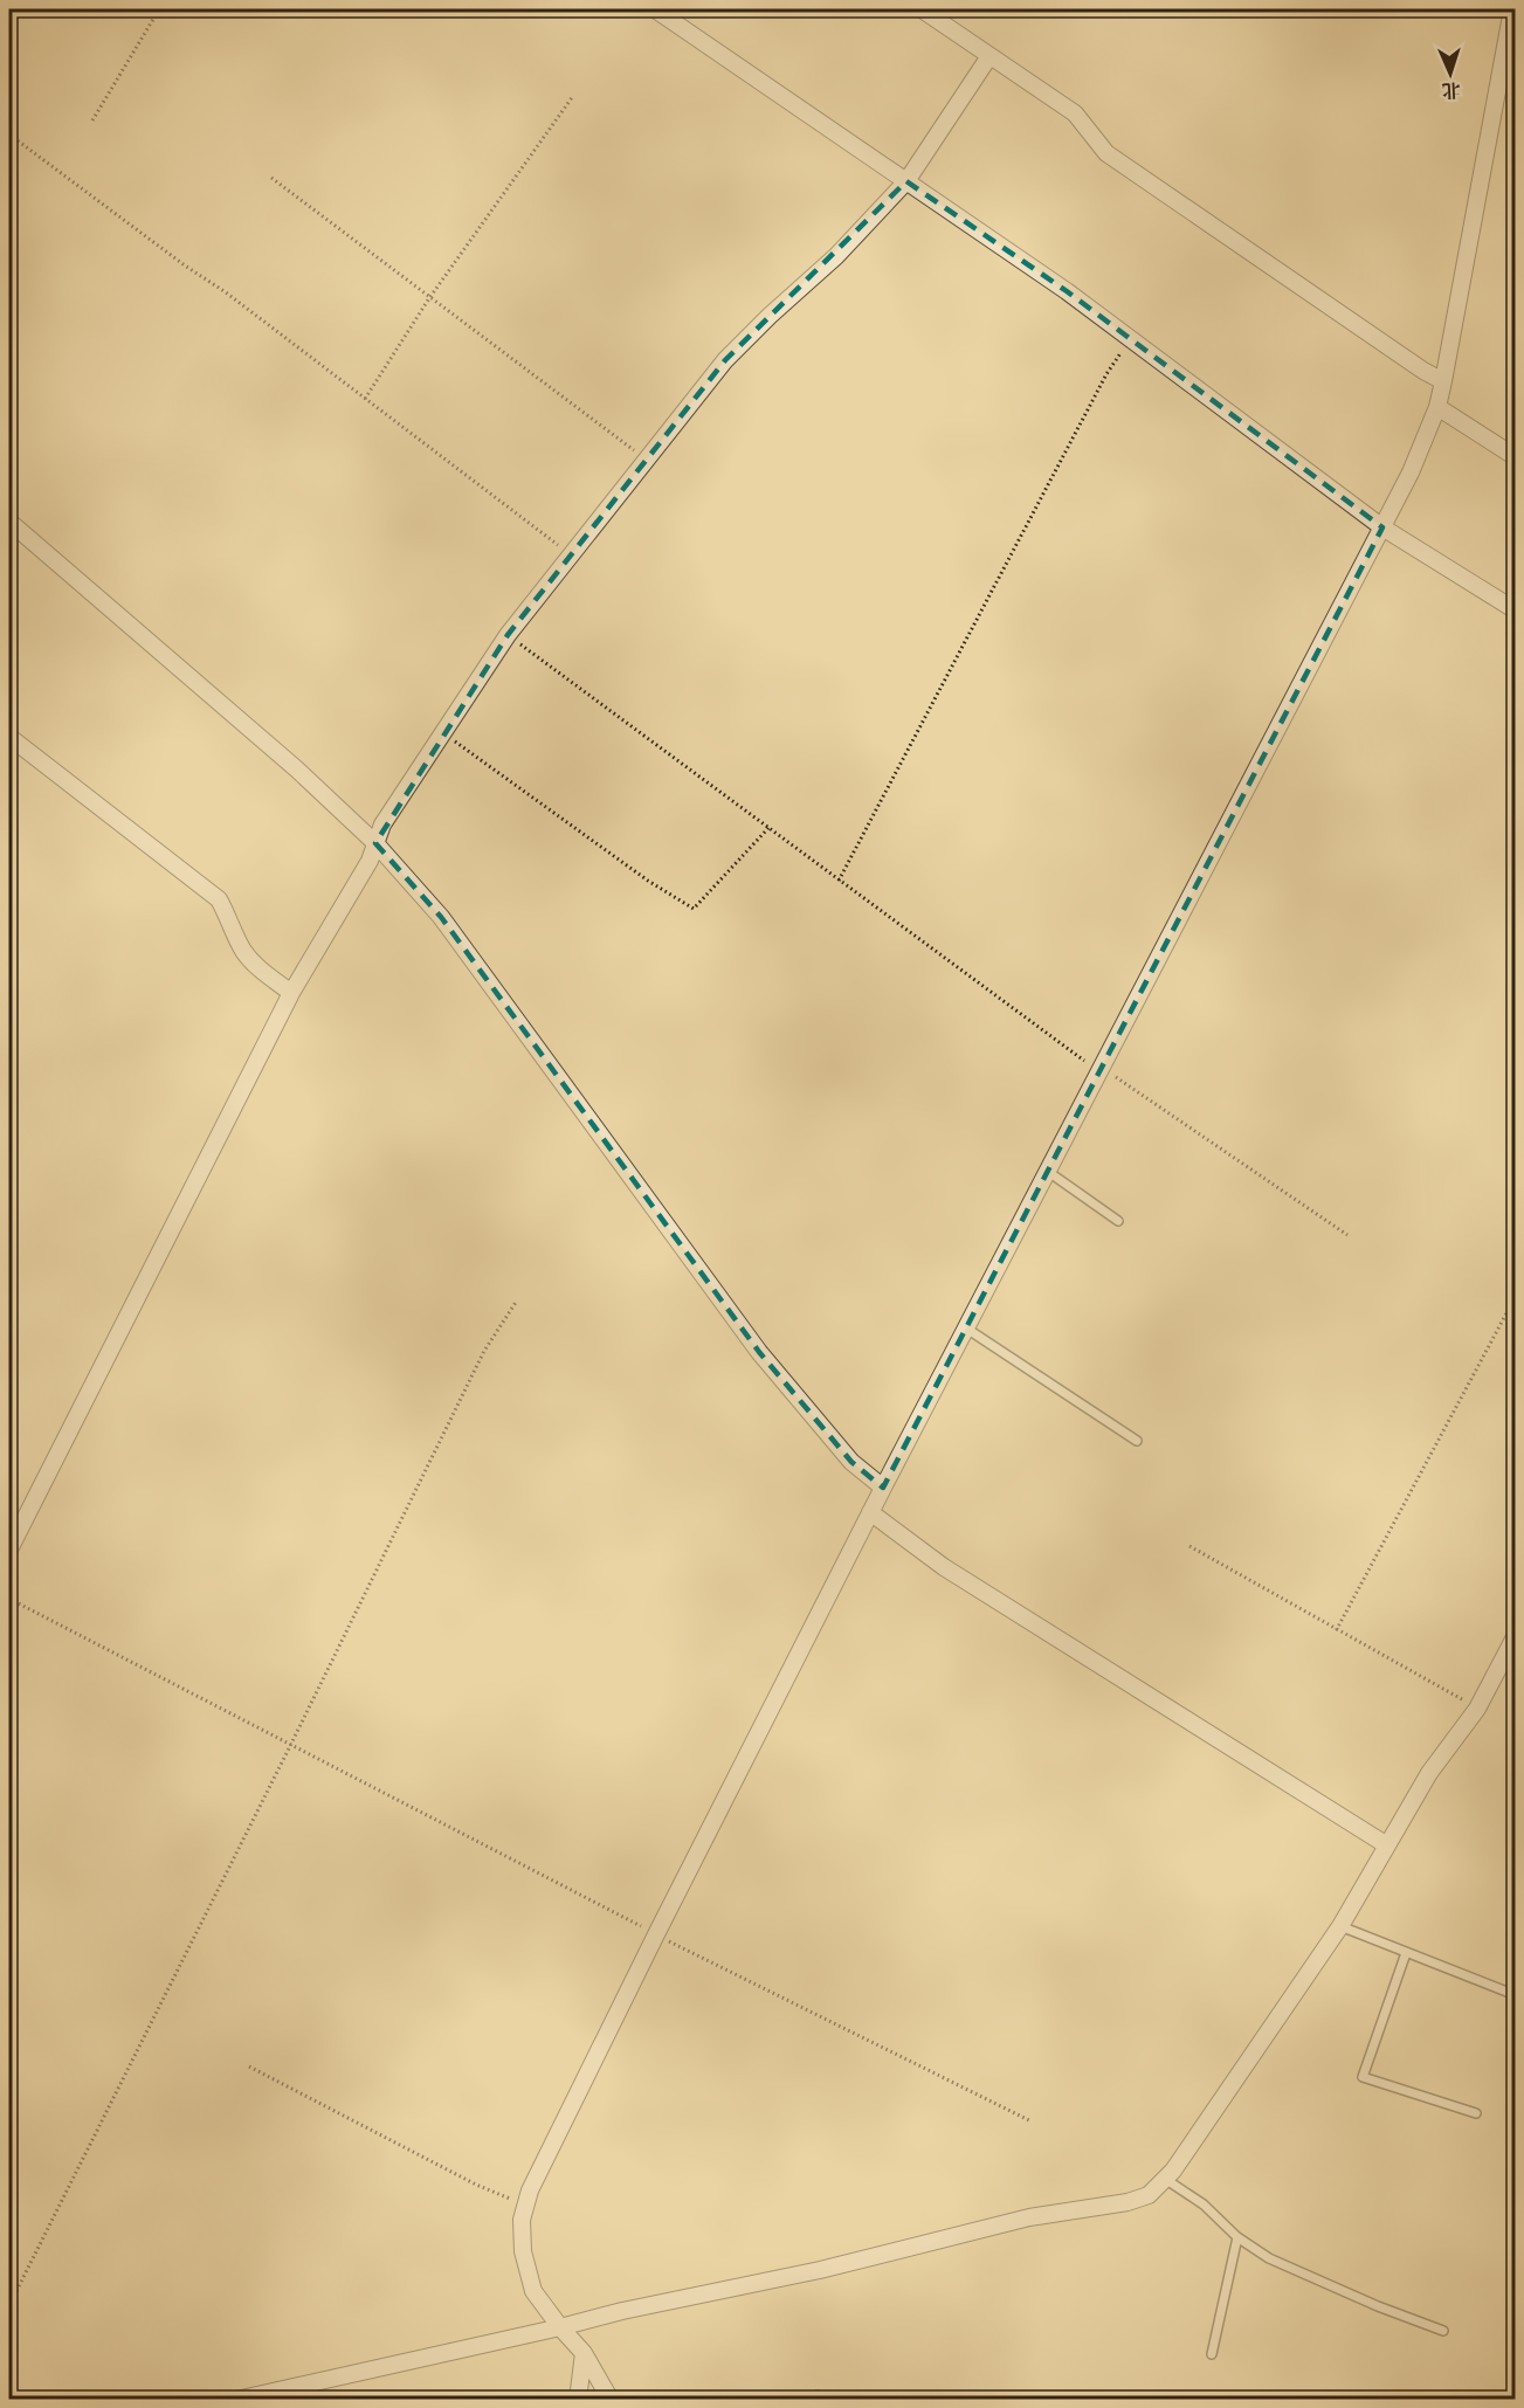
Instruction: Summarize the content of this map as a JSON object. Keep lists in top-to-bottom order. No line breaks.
{"north":"bottom"}
